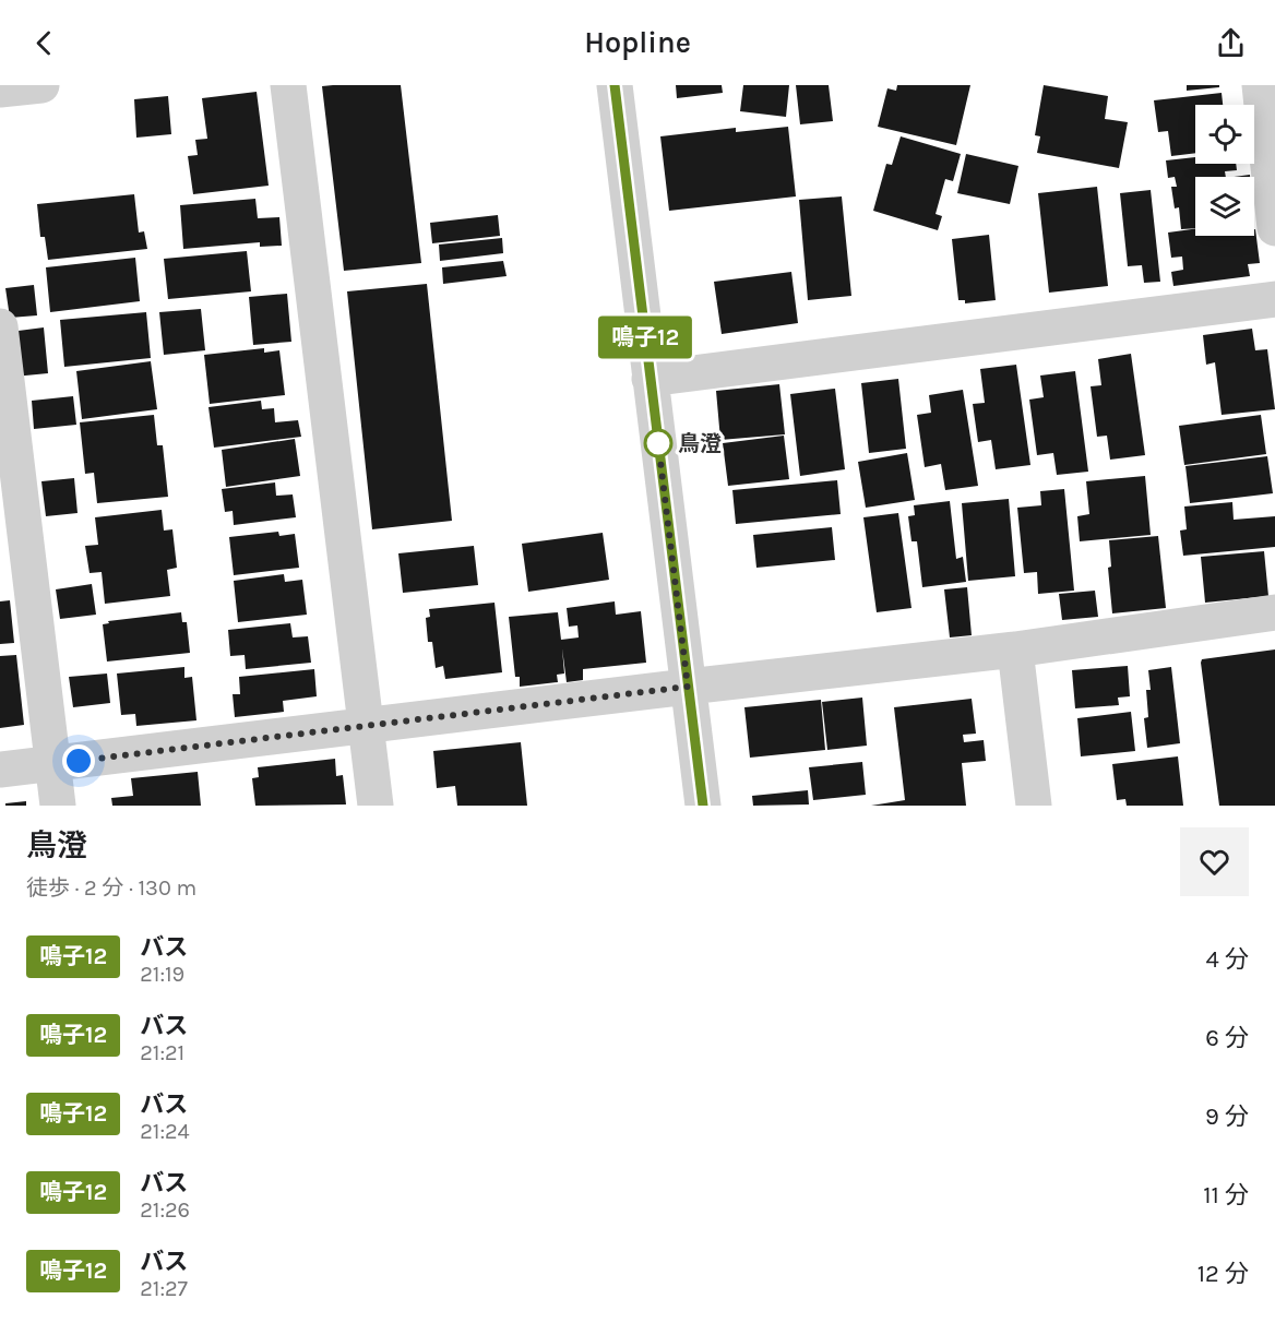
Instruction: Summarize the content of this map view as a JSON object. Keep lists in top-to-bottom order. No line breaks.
{"places":["鳥澄"],"lines":["bus line 鳴子12"],"page":{"header":"Hopline","on_map":"鳴子12","heading":["鳥澄","徒歩 · 2 分 · 130 m"],"list":[{"mark":"鳴子12","name":"バス","note":"21:19","value":"4 分"},{"mark":"鳴子12","name":"バス","note":"21:21","value":"6 分"},{"mark":"鳴子12","name":"バス","note":"21:24","value":"9 分"},{"mark":"鳴子12","name":"バス","note":"21:26","value":"11 分"},{"mark":"鳴子12","name":"バス","note":"21:27","value":"12 分"}]}}
